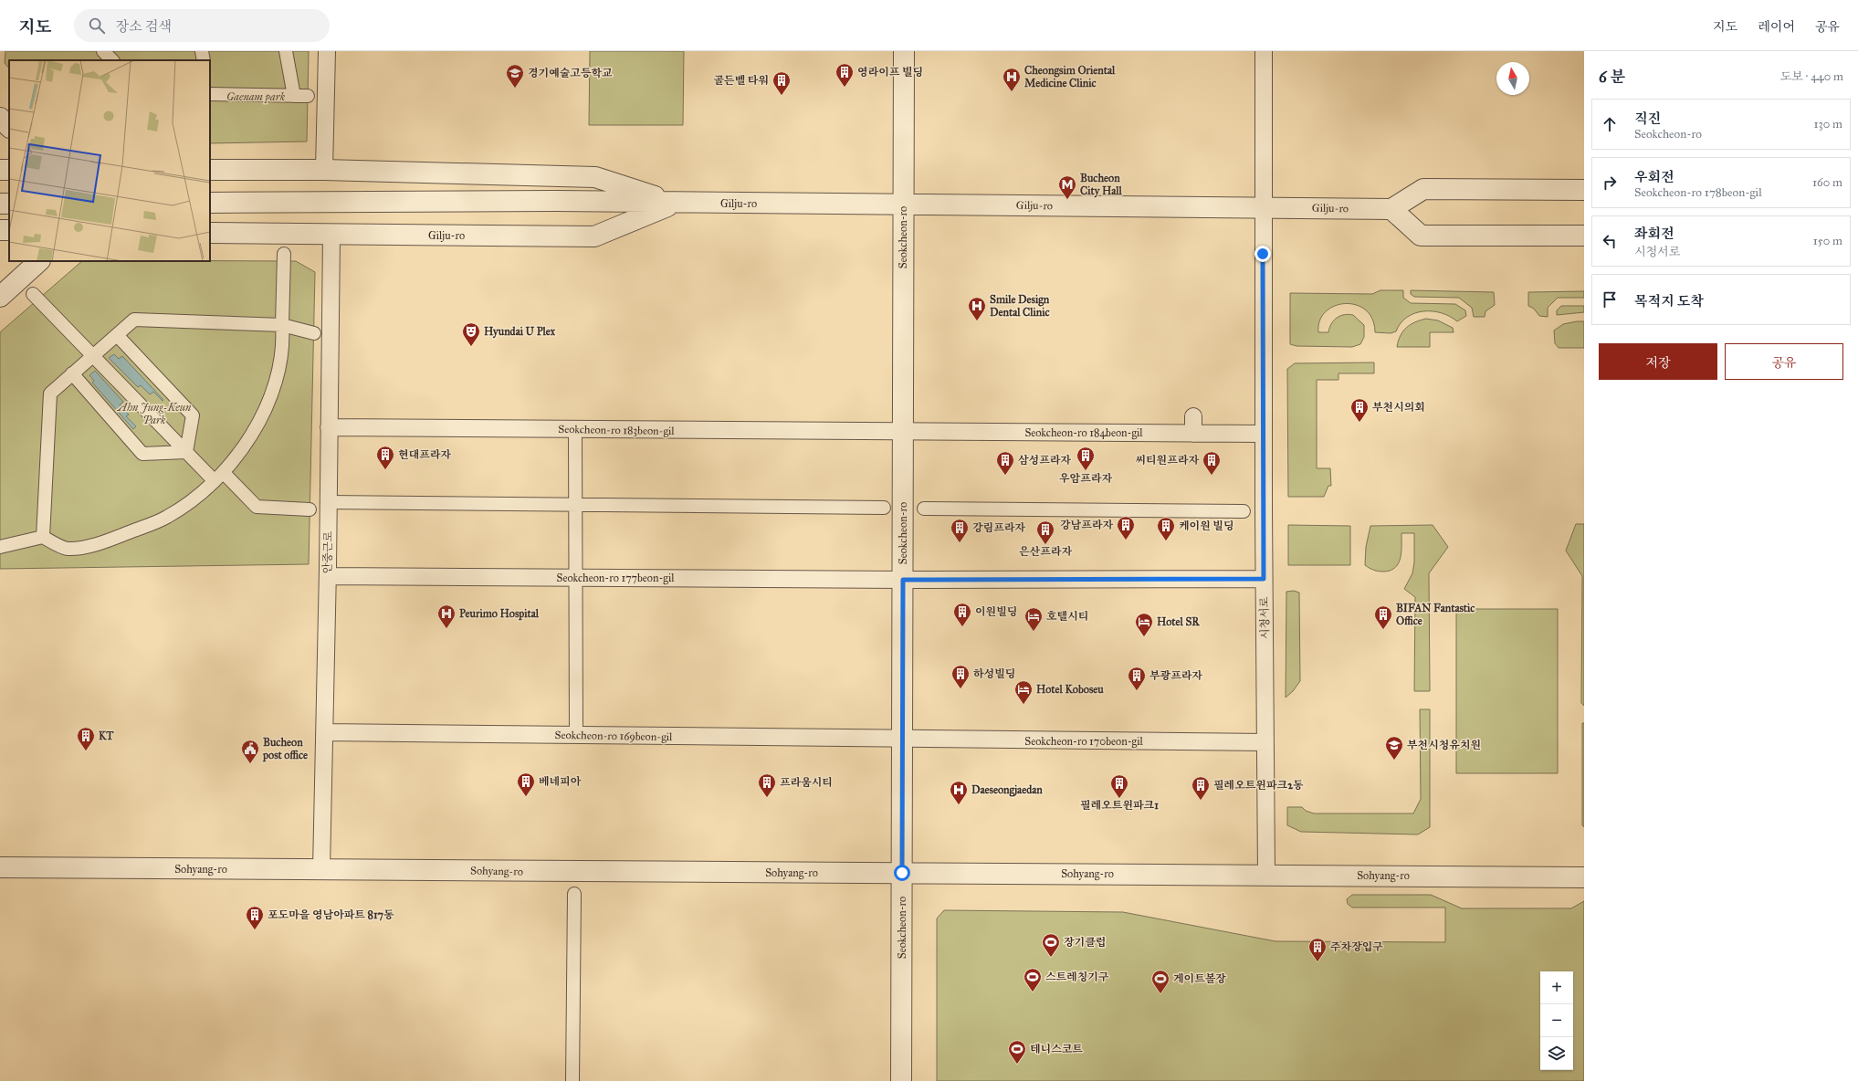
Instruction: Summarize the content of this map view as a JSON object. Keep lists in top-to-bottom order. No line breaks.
{"streets":{"street":["Gilju-ro","Seokcheon-ro","Seokcheon-ro 183beon-gil","Seokcheon-ro 184beon-gil","안중근로","Seokcheon-ro 177beon-gil","시청서로","Seokcheon-ro 169beon-gil","Seokcheon-ro 170beon-gil","Sohyang-ro"]},"crossings":[["Gilju-ro","Seokcheon-ro"],["Gilju-ro","안중근로"],["Gilju-ro","시청서로"],["Seokcheon-ro","Seokcheon-ro 183beon-gil"],["Seokcheon-ro","Seokcheon-ro 184beon-gil"],["Seokcheon-ro","Seokcheon-ro 177beon-gil"],["Seokcheon-ro","Seokcheon-ro 169beon-gil"],["Seokcheon-ro","Seokcheon-ro 170beon-gil"],["Seokcheon-ro","Sohyang-ro"],["Seokcheon-ro 183beon-gil","Seokcheon-ro 184beon-gil"],["Seokcheon-ro 183beon-gil","안중근로"],["Seokcheon-ro 184beon-gil","시청서로"],["안중근로","Seokcheon-ro 177beon-gil"],["안중근로","Seokcheon-ro 169beon-gil"],["안중근로","Sohyang-ro"],["Seokcheon-ro 177beon-gil","시청서로"],["시청서로","Seokcheon-ro 170beon-gil"],["시청서로","Sohyang-ro"],["Seokcheon-ro 169beon-gil","Seokcheon-ro 170beon-gil"]],"parks":["Gaenam park","Ahn Jung-Keun Park"],"places":{"building":["영라이프 빌딩","골든벨 타워","부천시의회","현대프라자","우암프라자","삼성프라자","씨티원프라자","강남프라자","케이원 빌딩","강림프라자","은산프라자","이원빌딩","BIFAN Fantastic Office","하성빌딩","부광프라자","KT","베네피아","프라움시티","필레오트윈파크1","필레오트윈파크2동","포도마을 영남아파트 817동","주차장입구"],"school or university":["경기예술고등학교","부천시청유치원"],"hospital":["Cheongsim Oriental Medicine Clinic","Smile Design Dental Clinic","Peurimo Hospital","Daeseongjaedan"],"metro station":["Bucheon City Hall"],"theatre":["Hyundai U Plex"],"hotel":["호텔시티","Hotel SR","Hotel Koboseu"],"public building":["Bucheon post office"],"sports":["장기클럽","스트레칭기구","게이트볼장","테니스코트"]},"north":"top","page":{"header":"지도","search":"장소 검색","nav":["지도","레이어","공유"],"heading":["6 분","도보 · 440 m"],"list":[["직진","Seokcheon-ro","130 m"],["우회전","Seokcheon-ro 178beon-gil","160 m"],["좌회전","시청서로","150 m"],"목적지 도착"],"buttons":["저장","공유"],"map_buttons":["+","−"]}}
